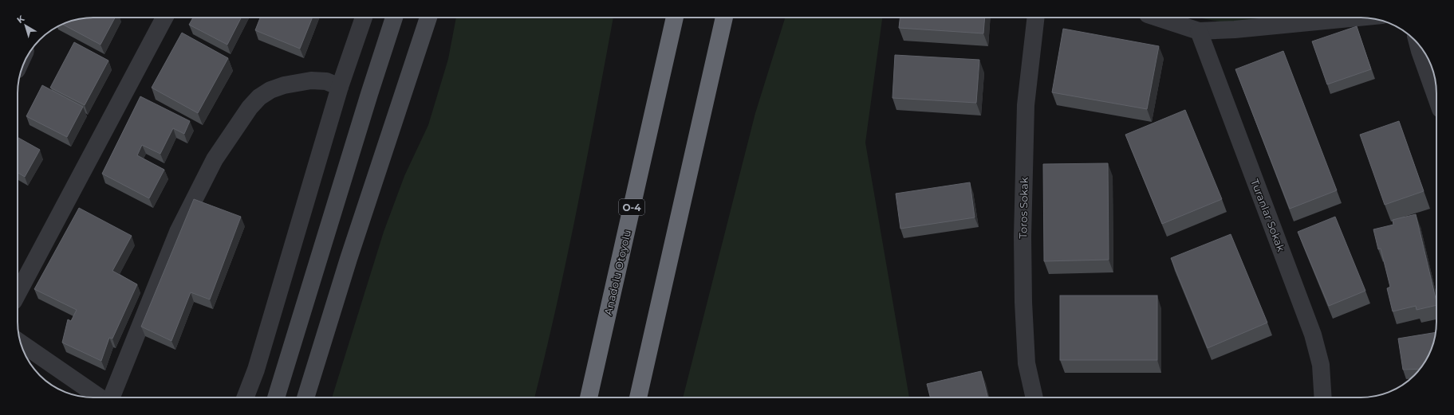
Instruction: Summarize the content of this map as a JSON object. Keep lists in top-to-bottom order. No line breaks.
{"streets":{"highway":["O-4","Anadolu Otoyolu"],"street":["Toros Sokak","Turanlar Sokak"]},"north":"top left"}
